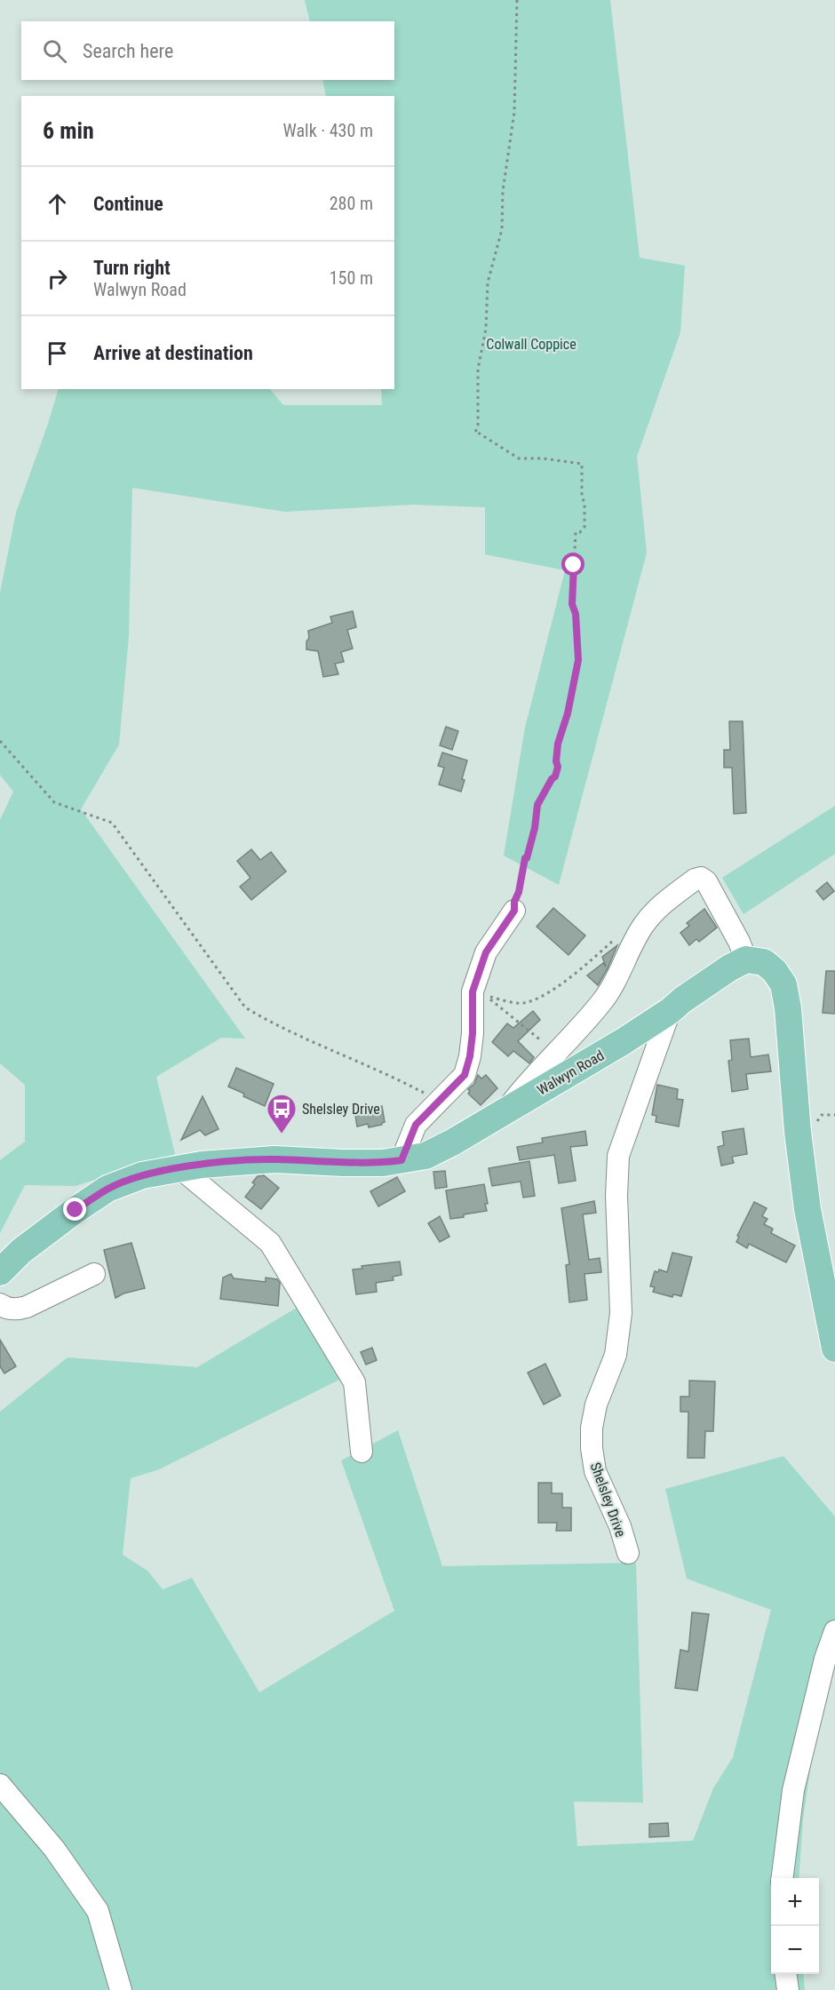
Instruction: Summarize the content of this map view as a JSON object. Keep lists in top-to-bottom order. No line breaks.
{"streets":{"main road":["Walwyn Road"],"street":["Shelsley Drive"]},"crossings":[["Walwyn Road","Shelsley Drive"]],"parks":["Colwall Coppice"],"places":{"bus stop":["Shelsley Drive"]},"page":{"search":"Search here","heading":["6 min","Walk · 430 m"],"list":[["Continue","280 m"],["Turn right","Walwyn Road","150 m"],"Arrive at destination"],"map_buttons":["+","−"]}}
